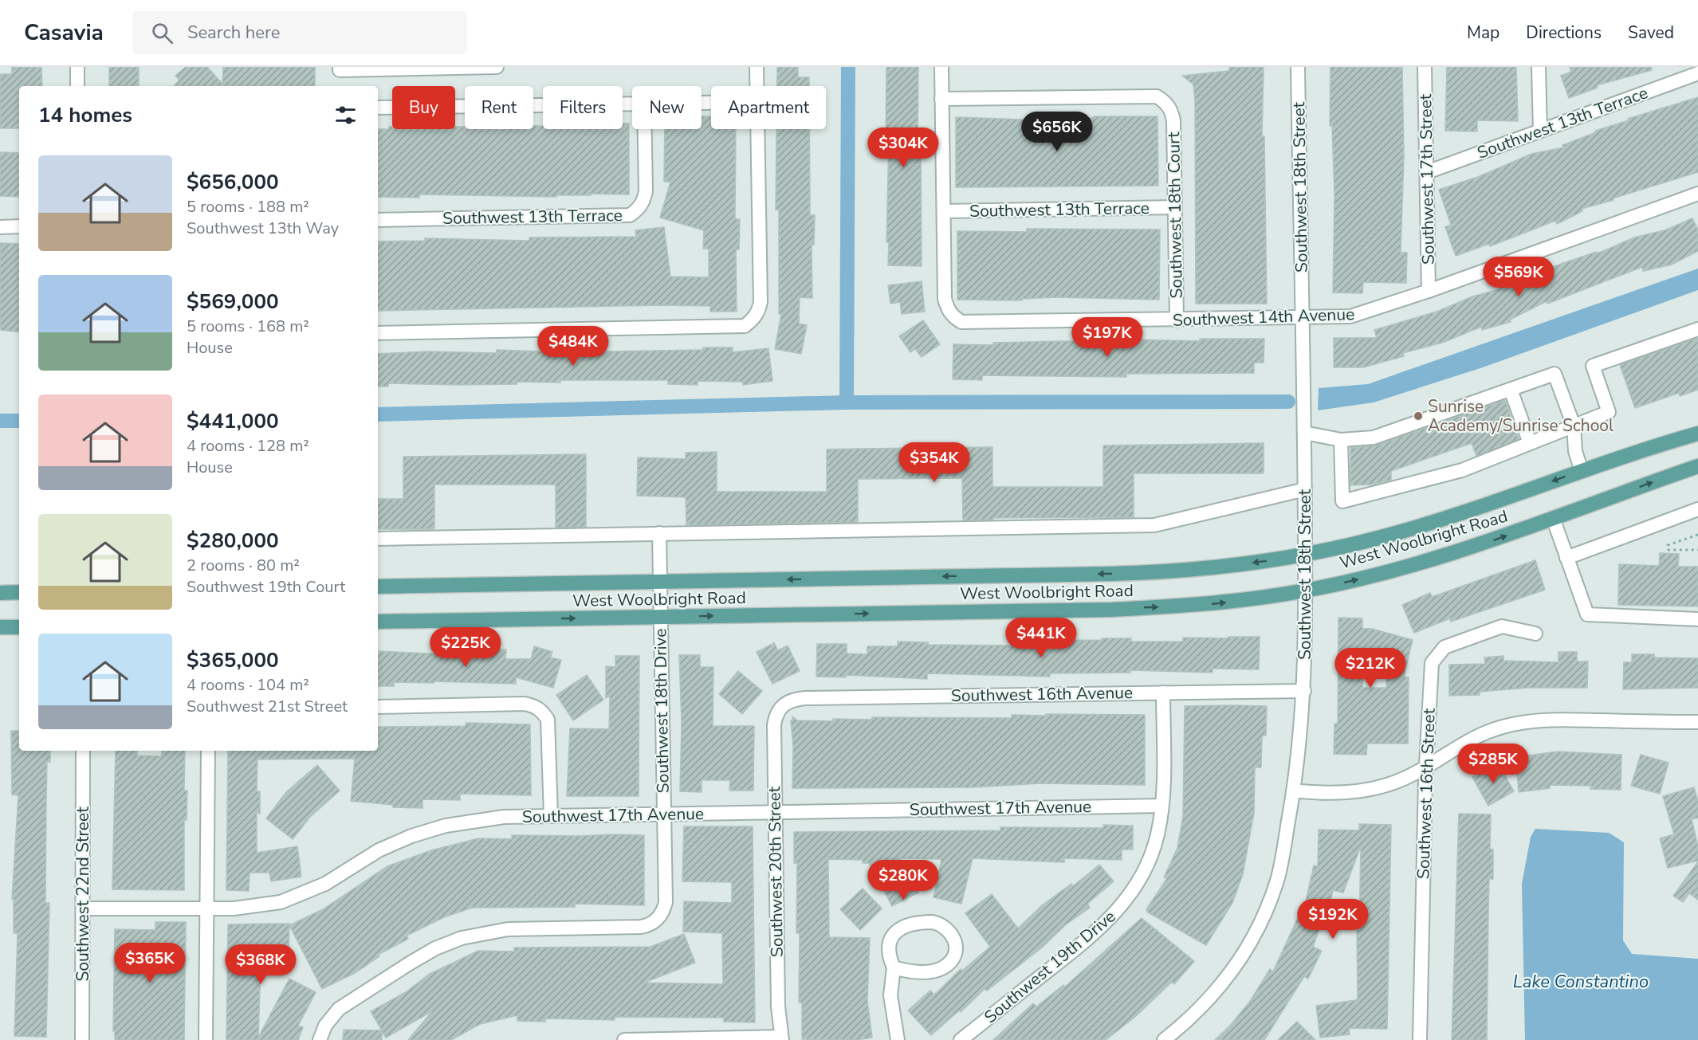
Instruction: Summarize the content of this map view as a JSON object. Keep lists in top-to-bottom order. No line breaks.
{"streets":{"main road":["West Woolbright Road"],"street":["Southwest 13th Terrace","Southwest 17th Street","Southwest 18th Street","Southwest 18th Court","Southwest 14th Avenue","Southwest 16th Avenue","Southwest 18th Drive","Southwest 16th Street","Southwest 17th Avenue","Southwest 20th Street","Southwest 22nd Street","Southwest 19th Drive"]},"crossings":[["Southwest 13th Terrace","Southwest 17th Street"],["Southwest 13th Terrace","Southwest 18th Court"],["Southwest 13th Terrace","Southwest 14th Avenue"],["Southwest 17th Street","Southwest 14th Avenue"],["Southwest 18th Street","Southwest 14th Avenue"],["Southwest 18th Street","West Woolbright Road"],["Southwest 18th Street","Southwest 16th Avenue"],["Southwest 18th Court","Southwest 14th Avenue"],["West Woolbright Road","Southwest 18th Drive"],["Southwest 16th Avenue","Southwest 20th Street"],["Southwest 16th Avenue","Southwest 19th Drive"],["Southwest 18th Drive","Southwest 17th Avenue"],["Southwest 17th Avenue","Southwest 20th Street"],["Southwest 17th Avenue","Southwest 22nd Street"],["Southwest 17th Avenue","Southwest 19th Drive"]],"water":["Lake Constantino"],"places":["Sunrise Academy/Sunrise School"],"page":{"header":"Casavia","search":"Search here","nav":["Map","Directions","Saved"],"chip":["Buy","Rent","Filters","New","Apartment"],"heading":"14 homes","price":["$656K","$304K","$569K","$197K","$484K","$354K","$441K","$225K","$212K","$285K","$280K","$192K","$365K","$368K"],"list":[{"name":"$656,000","note":"5 rooms · 188 m² · Southwest 13th Way"},{"name":"$569,000","note":"5 rooms · 168 m² · House"},{"name":"$441,000","note":"4 rooms · 128 m² · House"},{"name":"$280,000","note":"2 rooms · 80 m² · Southwest 19th Court"},{"name":"$365,000","note":"4 rooms · 104 m² · Southwest 21st Street"}]}}
